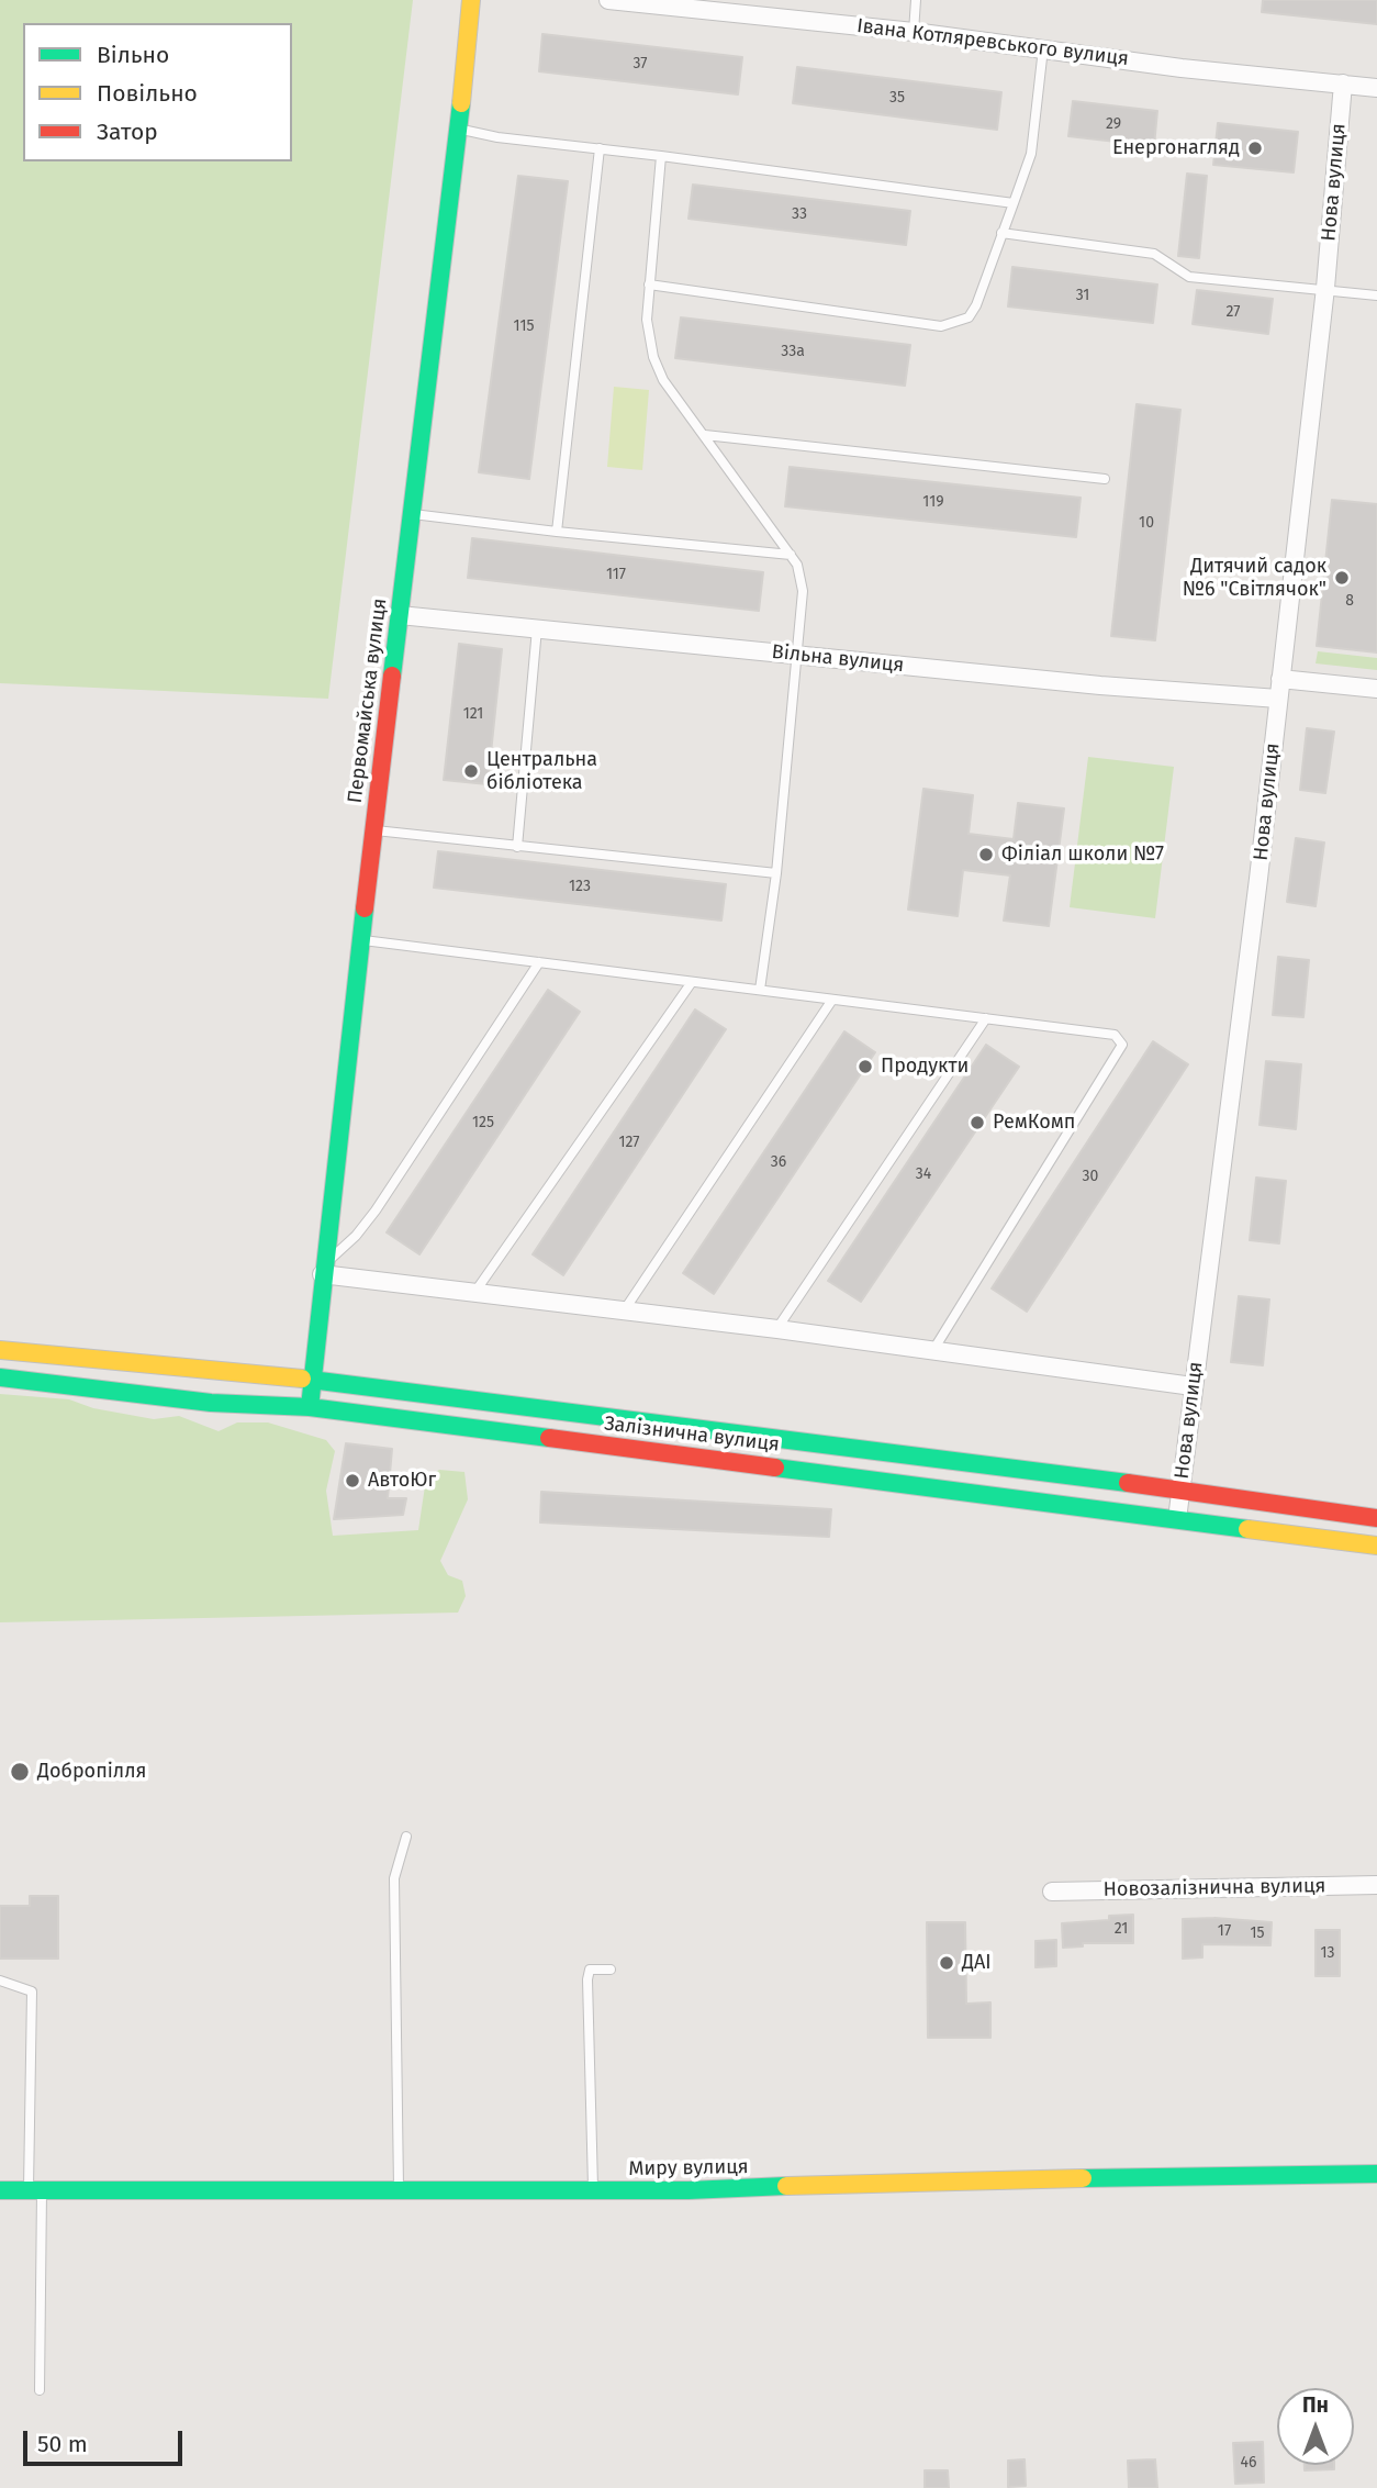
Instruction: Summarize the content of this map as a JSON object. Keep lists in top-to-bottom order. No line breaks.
{"streets":{"main road":["Первомайська вулиця","Залізнична вулиця","Миру вулиця"],"street":["Івана Котляревського вулиця","Нова вулиця","Вільна вулиця","Новозалізнична вулиця"]},"crossings":[["Івана Котляревського вулиця","Нова вулиця"],["Нова вулиця","Вільна вулиця"],["Нова вулиця","Залізнична вулиця"],["Вільна вулиця","Первомайська вулиця"],["Первомайська вулиця","Залізнична вулиця"]],"places":["Енергонагляд","Дитячий садок №6 \"Світлячок\"","Центральна бібліотека","Філіал школи №7","Продукти","РемКомп","АвтоЮг","Добропілля","ДАІ"],"house_numbers":["37","35","29","33","31","27","115","33а","119","10","117","8","121","123","125","127","36","34","30","21","17","15","13","46"],"legend":["Вільно","Повільно","Затор"],"scale_bar":"50 m","north":"top"}
